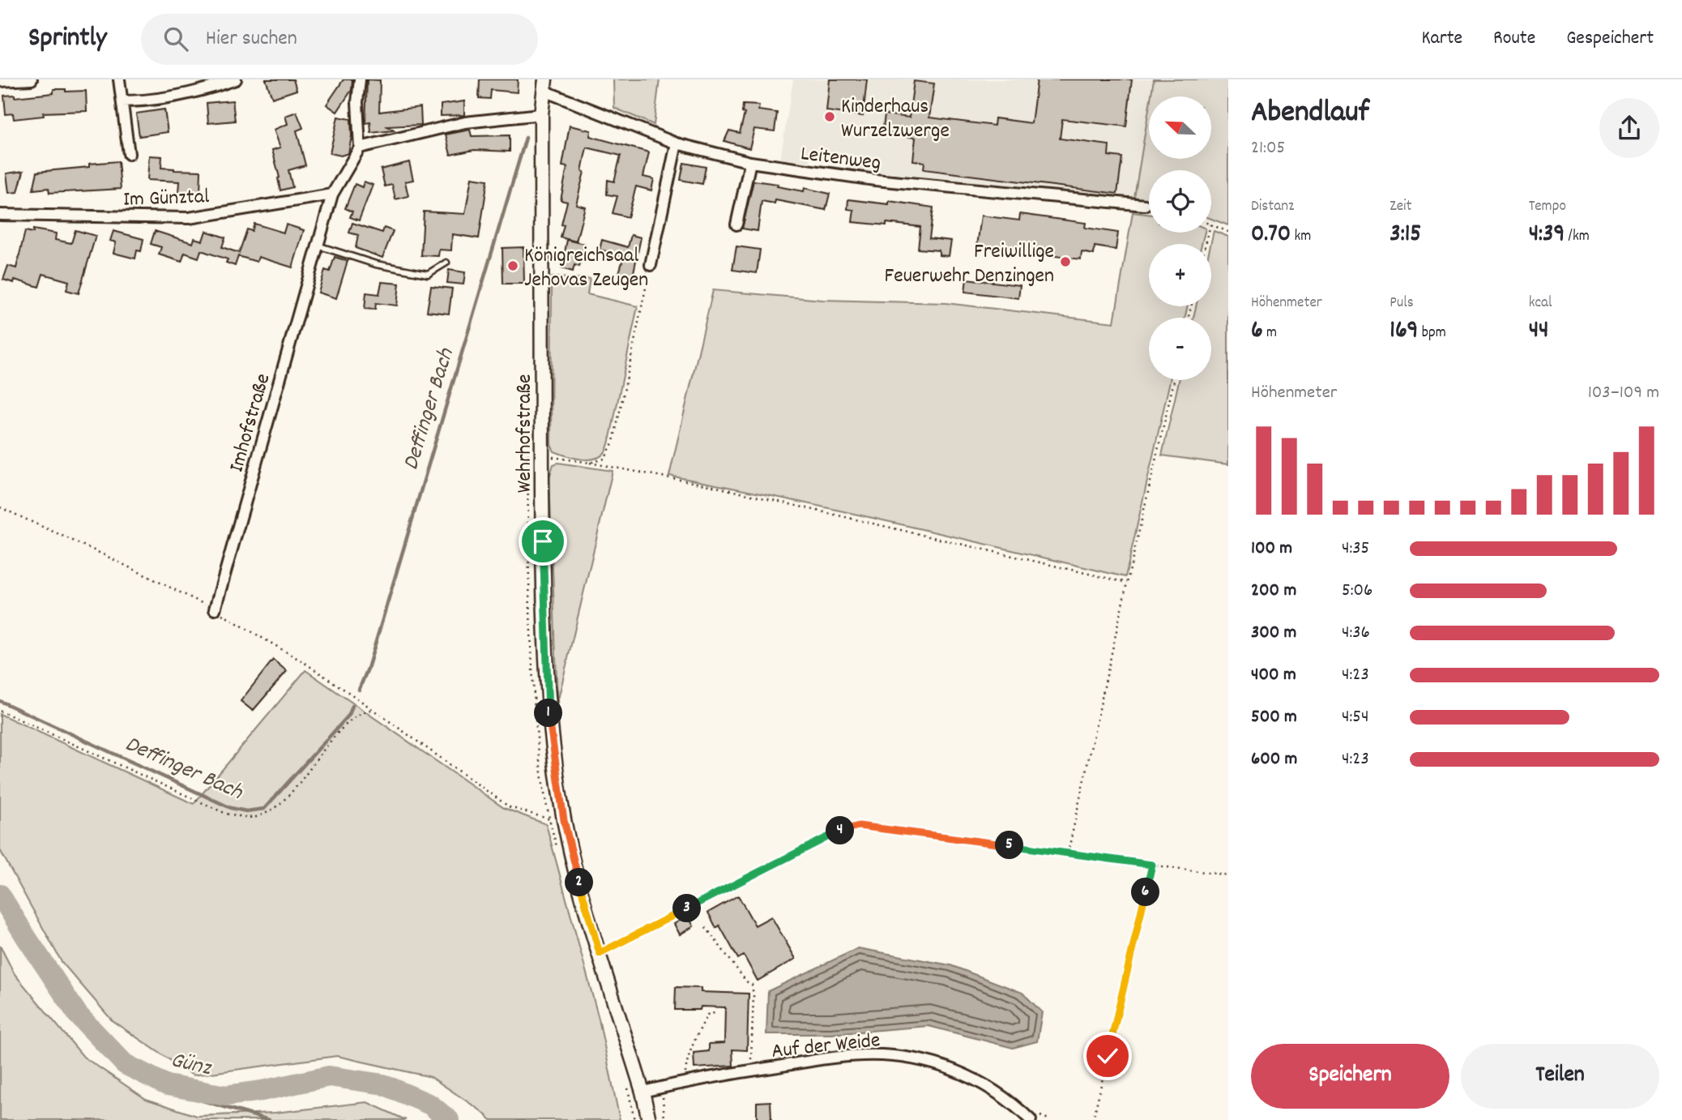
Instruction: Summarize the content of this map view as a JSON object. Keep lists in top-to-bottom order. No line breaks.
{"streets":{"street":["Leitenweg","Im Günztal","Imhofstraße","Wehrhofstraße","Auf der Weide"]},"crossings":[["Leitenweg","Wehrhofstraße"],["Im Günztal","Imhofstraße"],["Wehrhofstraße","Auf der Weide"]],"water":["Deffinger Bach","Günz"],"places":["Kinderhaus Wurzelzwerge","Freiwillige Feuerwehr Denzingen","Königreichsaal Jehovas Zeugen"],"north":"top left","page":{"header":"Sprintly","search":"Hier suchen","nav":["Karte","Route","Gespeichert"],"heading":["Abendlauf","21:05"],"map_buttons":["+","−"],"stats":[["Distanz","0.70 km"],["Zeit","3:15"],["Tempo","4:39 /km"],["Höhenmeter","6 m"],["Puls","169 bpm"],["kcal","44"]],"chart":["Höhenmeter","103–109 m"],"list":[{"name":"100 m","note":"4:35"},{"name":"200 m","note":"5:06"},{"name":"300 m","note":"4:36"},{"name":"400 m","note":"4:23"},{"name":"500 m","note":"4:54"},{"name":"600 m","note":"4:23"}],"pins":["1","4","5","2","6","3"],"buttons":["Speichern","Teilen"]}}
